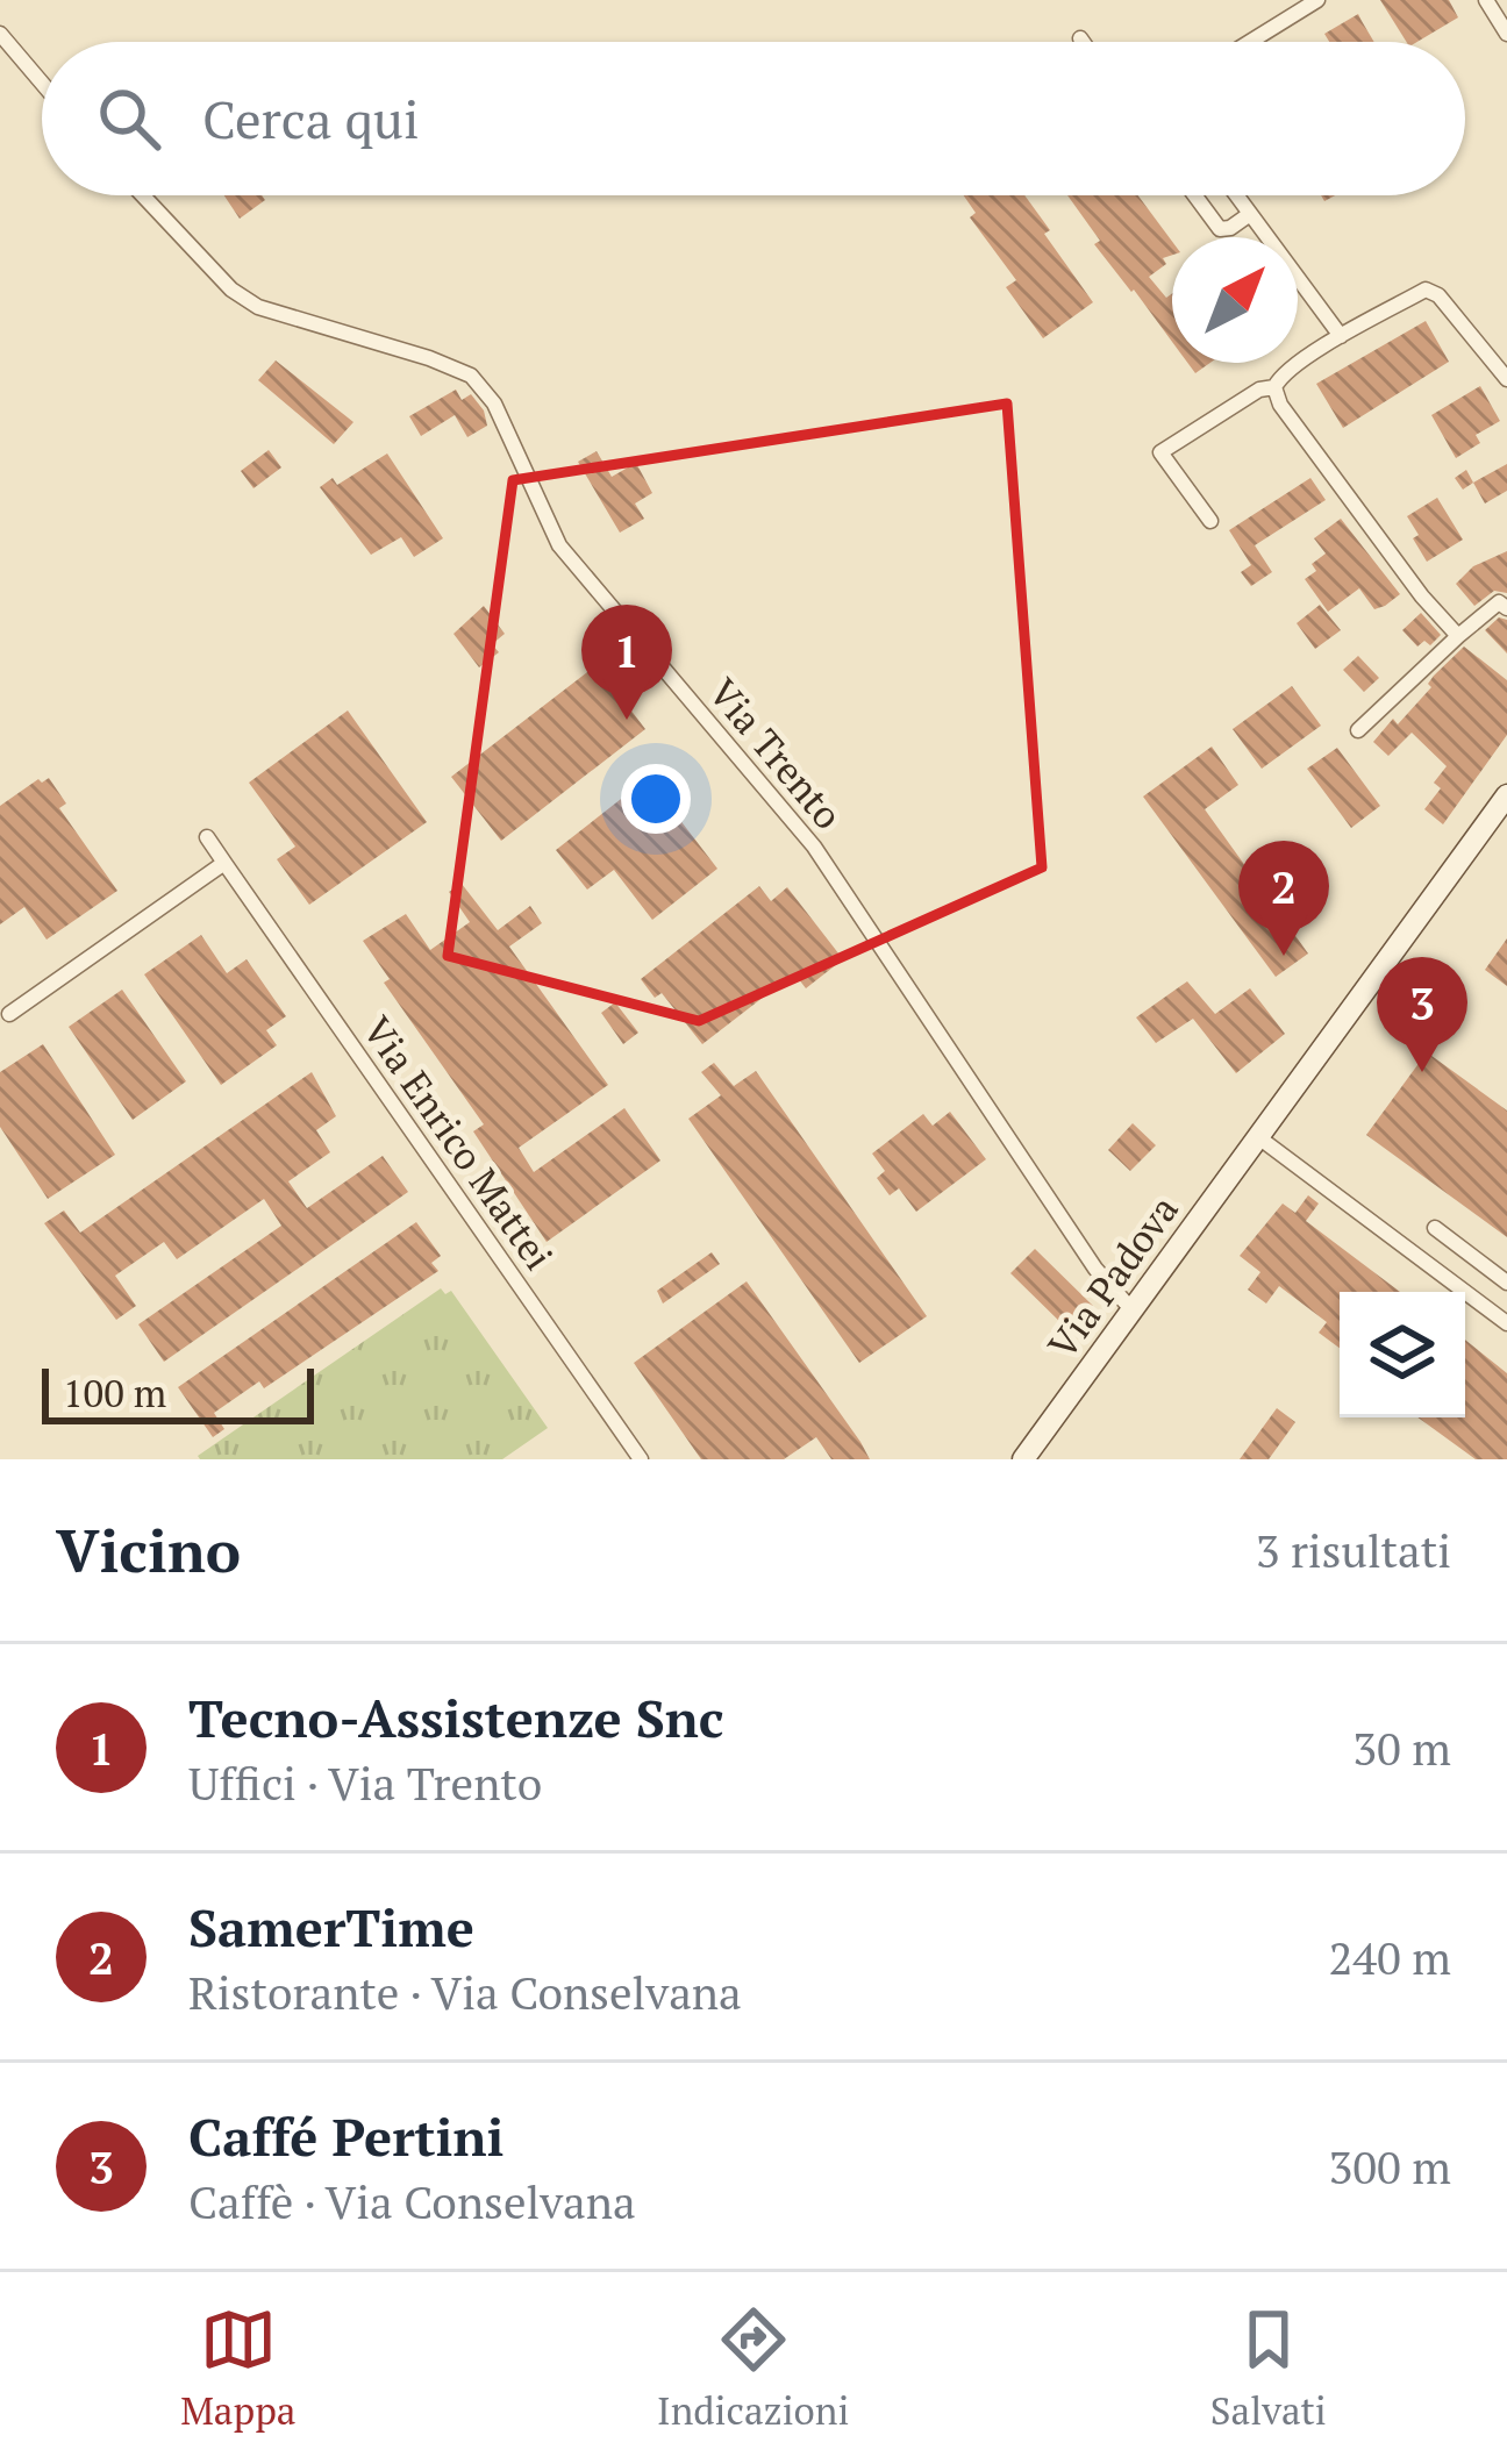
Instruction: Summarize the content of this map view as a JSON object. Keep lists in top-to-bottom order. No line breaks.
{"streets":{"main road":["Via Padova"],"street":["Via Trento","Via Enrico Mattei"]},"crossings":[["Via Trento","Via Padova"]],"scale_bar":"100 m","north":"top right","page":{"search":"Cerca qui","pins":["1","2","3"],"scale":"100 m","heading":["Vicino","3 risultati"],"list":[{"mark":"1","name":"Tecno-Assistenze Snc","note":"Uffici · Via Trento","value":"30 m"},{"mark":"2","name":"SamerTime","note":"Ristorante · Via Conselvana","value":"240 m"},{"mark":"3","name":"Caffé Pertini","note":"Caffè · Via Conselvana","value":"300 m"}],"nav":["Mappa","Indicazioni","Salvati"]}}
